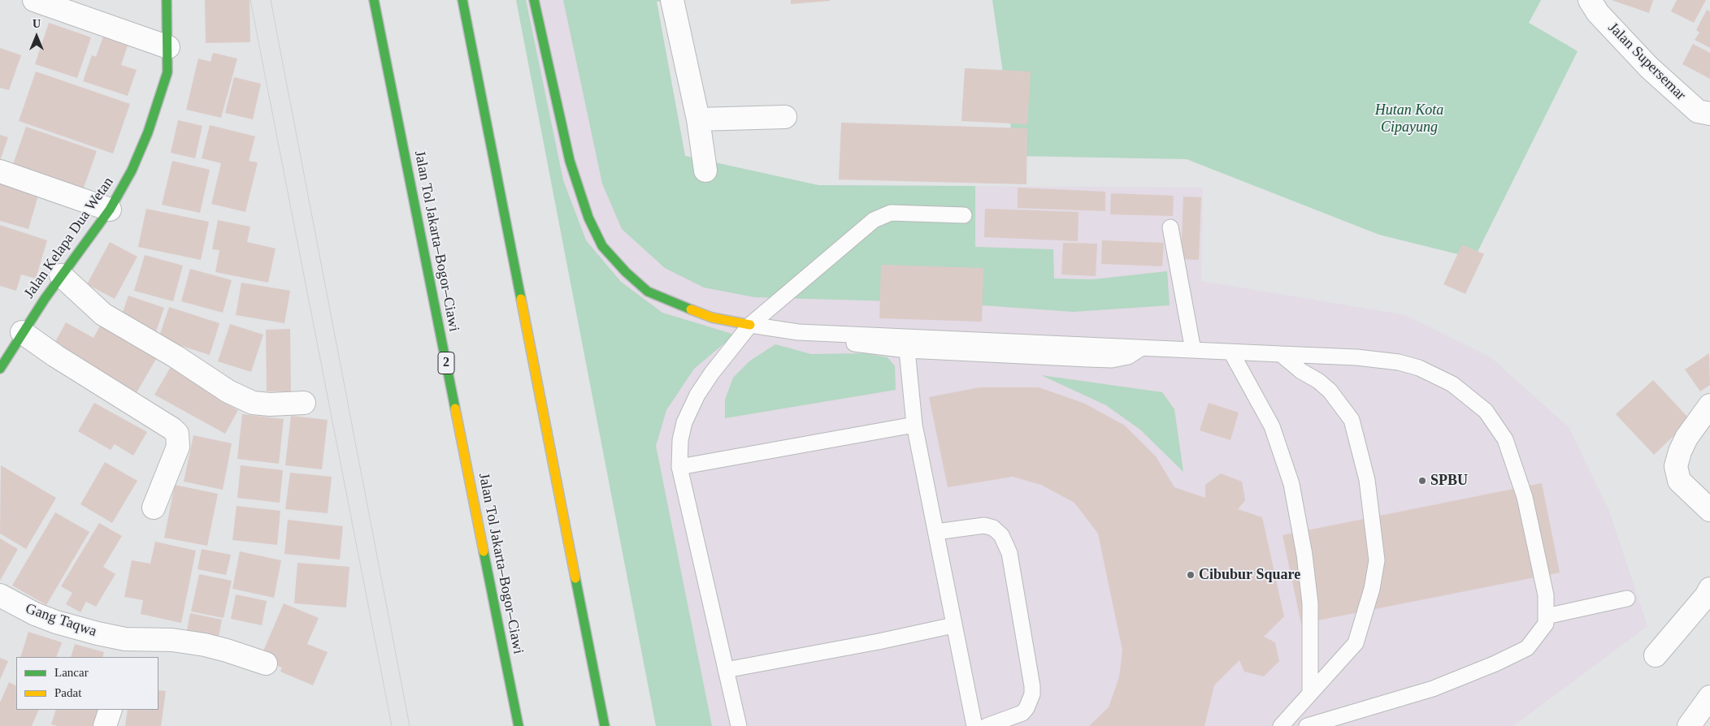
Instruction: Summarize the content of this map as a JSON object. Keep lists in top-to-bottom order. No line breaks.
{"streets":{"main road":["Jalan Kelapa Dua Wetan","Jalan Tol Jakarta–Bogor–Ciawi","2"],"street":["Jalan Supersemar","Gang Taqwa"]},"parks":["Hutan Kota Cipayung"],"places":["SPBU","Cibubur Square"],"legend":["Lancar","Padat"],"north":"top"}
